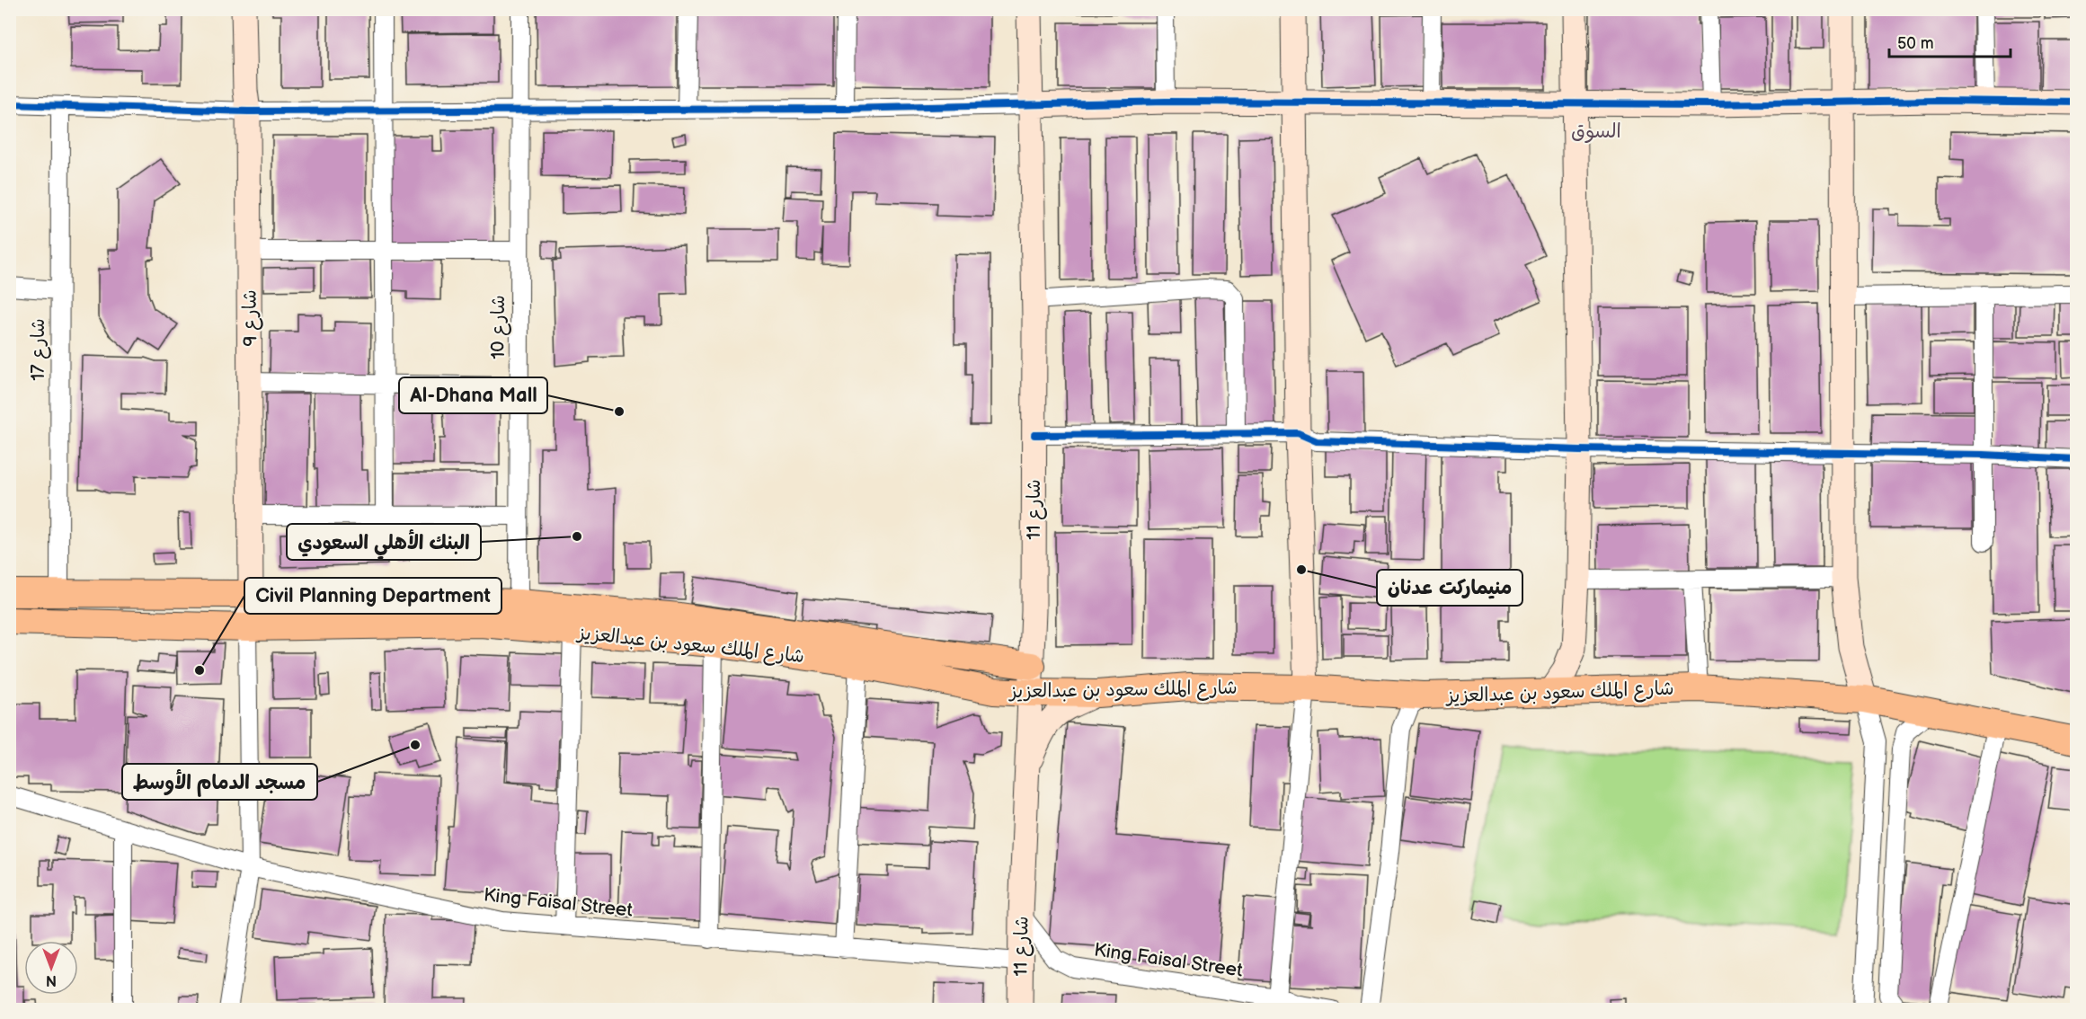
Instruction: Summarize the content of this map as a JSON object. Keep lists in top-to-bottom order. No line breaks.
{"streets":{"main road":["شارع الملك سعود بن عبدالعزيز"],"street":["شارع 9","شارع 10","شارع 17","شارع 11","King Faisal Street"]},"crossings":[["شارع 9","شارع الملك سعود بن عبدالعزيز"],["شارع 10","شارع الملك سعود بن عبدالعزيز"],["شارع 17","شارع الملك سعود بن عبدالعزيز"],["شارع 11","شارع الملك سعود بن عبدالعزيز"],["شارع 11","King Faisal Street"]],"districts":["السوق"],"places":["Al-Dhana Mall","البنك الأهلي السعودي","منيماركت عدنان","Civil Planning Department","مسجد الدمام الأوسط"],"scale_bar":"50 m","north":"bottom"}
